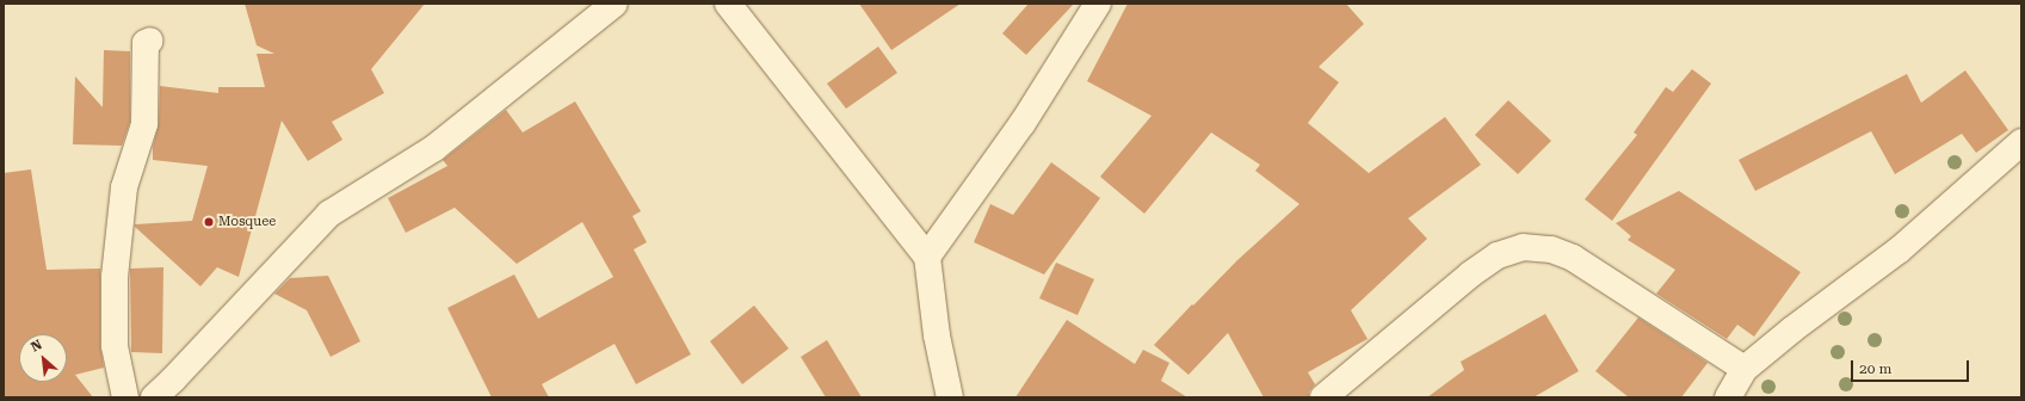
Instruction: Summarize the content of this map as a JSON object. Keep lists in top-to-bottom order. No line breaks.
{"places":["Mosquee"],"scale_bar":"20 m","north":"top left"}
